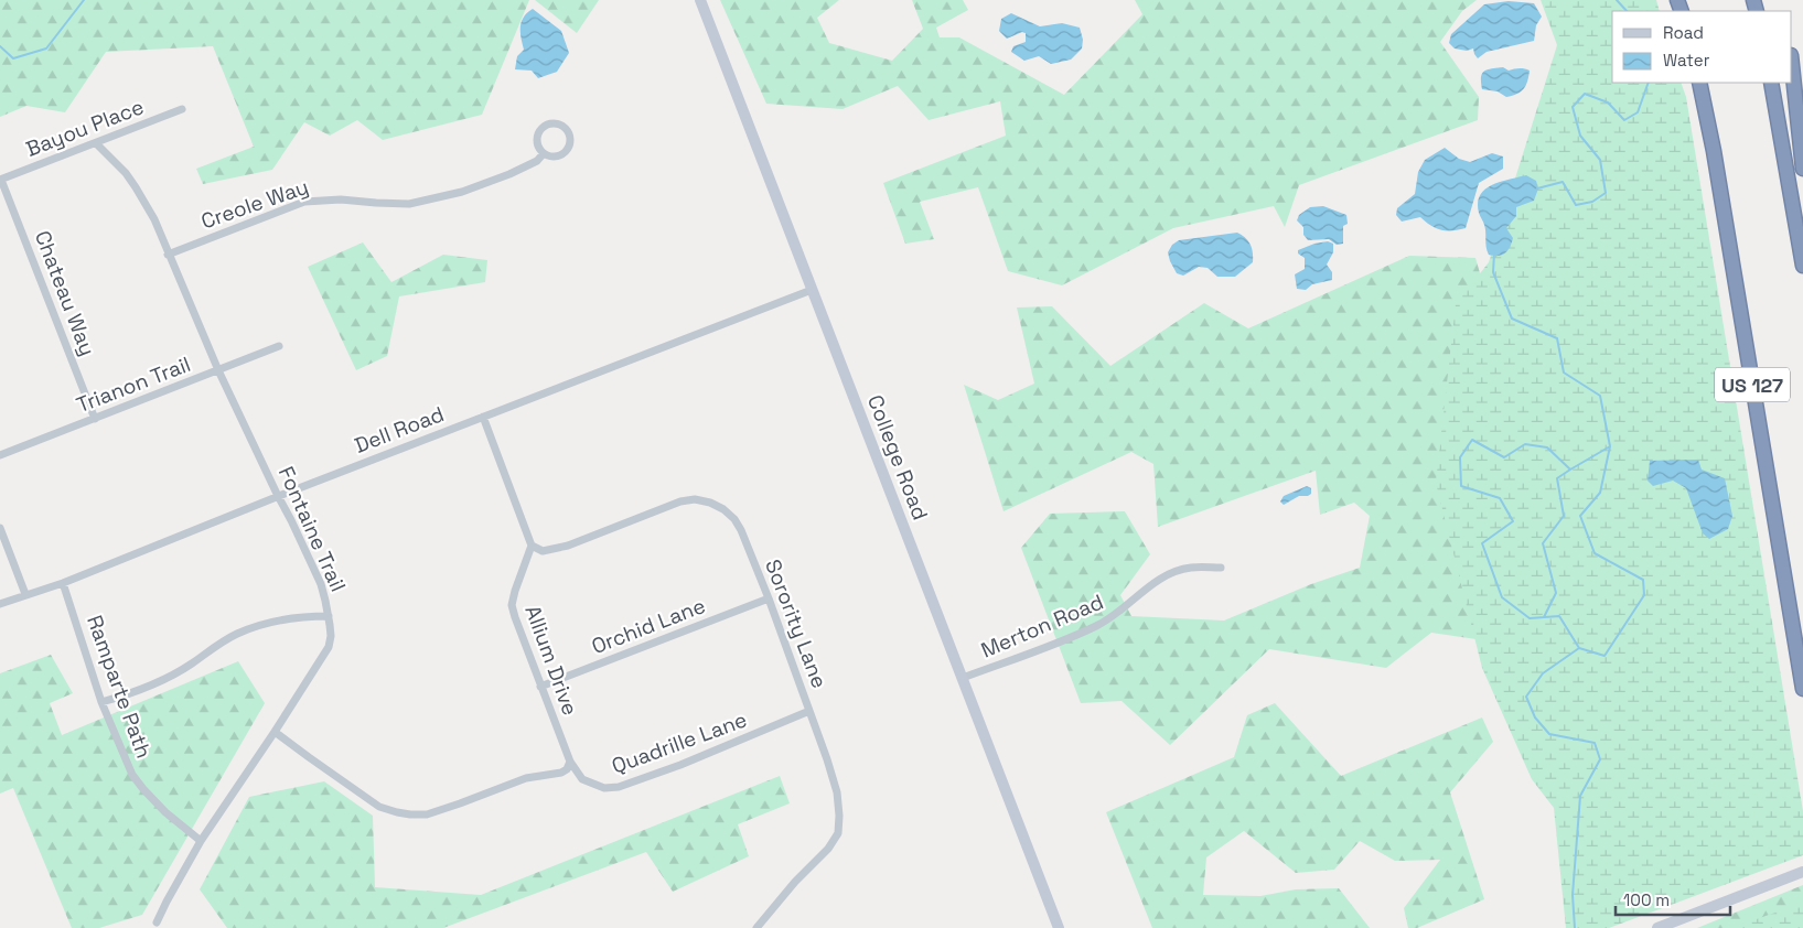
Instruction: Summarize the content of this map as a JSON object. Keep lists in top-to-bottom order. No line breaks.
{"streets":{"highway":["US 127"],"street":["Bayou Place","Creole Way","Chateau Way","Trianon Trail","Dell Road","College Road","Fontaine Trail","Sorority Lane","Orchid Lane","Merton Road","Allium Drive","Ramparte Path","Quadrille Lane"]},"crossings":[["Bayou Place","Chateau Way"],["Bayou Place","Fontaine Trail"],["Creole Way","Fontaine Trail"],["Chateau Way","Trianon Trail"],["Trianon Trail","Fontaine Trail"],["Dell Road","College Road"],["Dell Road","Fontaine Trail"],["Dell Road","Ramparte Path"],["College Road","Merton Road"],["Fontaine Trail","Ramparte Path"],["Sorority Lane","Orchid Lane"],["Sorority Lane","Allium Drive"],["Sorority Lane","Quadrille Lane"],["Orchid Lane","Allium Drive"],["Allium Drive","Quadrille Lane"]],"legend":["Road","Water"],"scale_bar":"100 m"}
